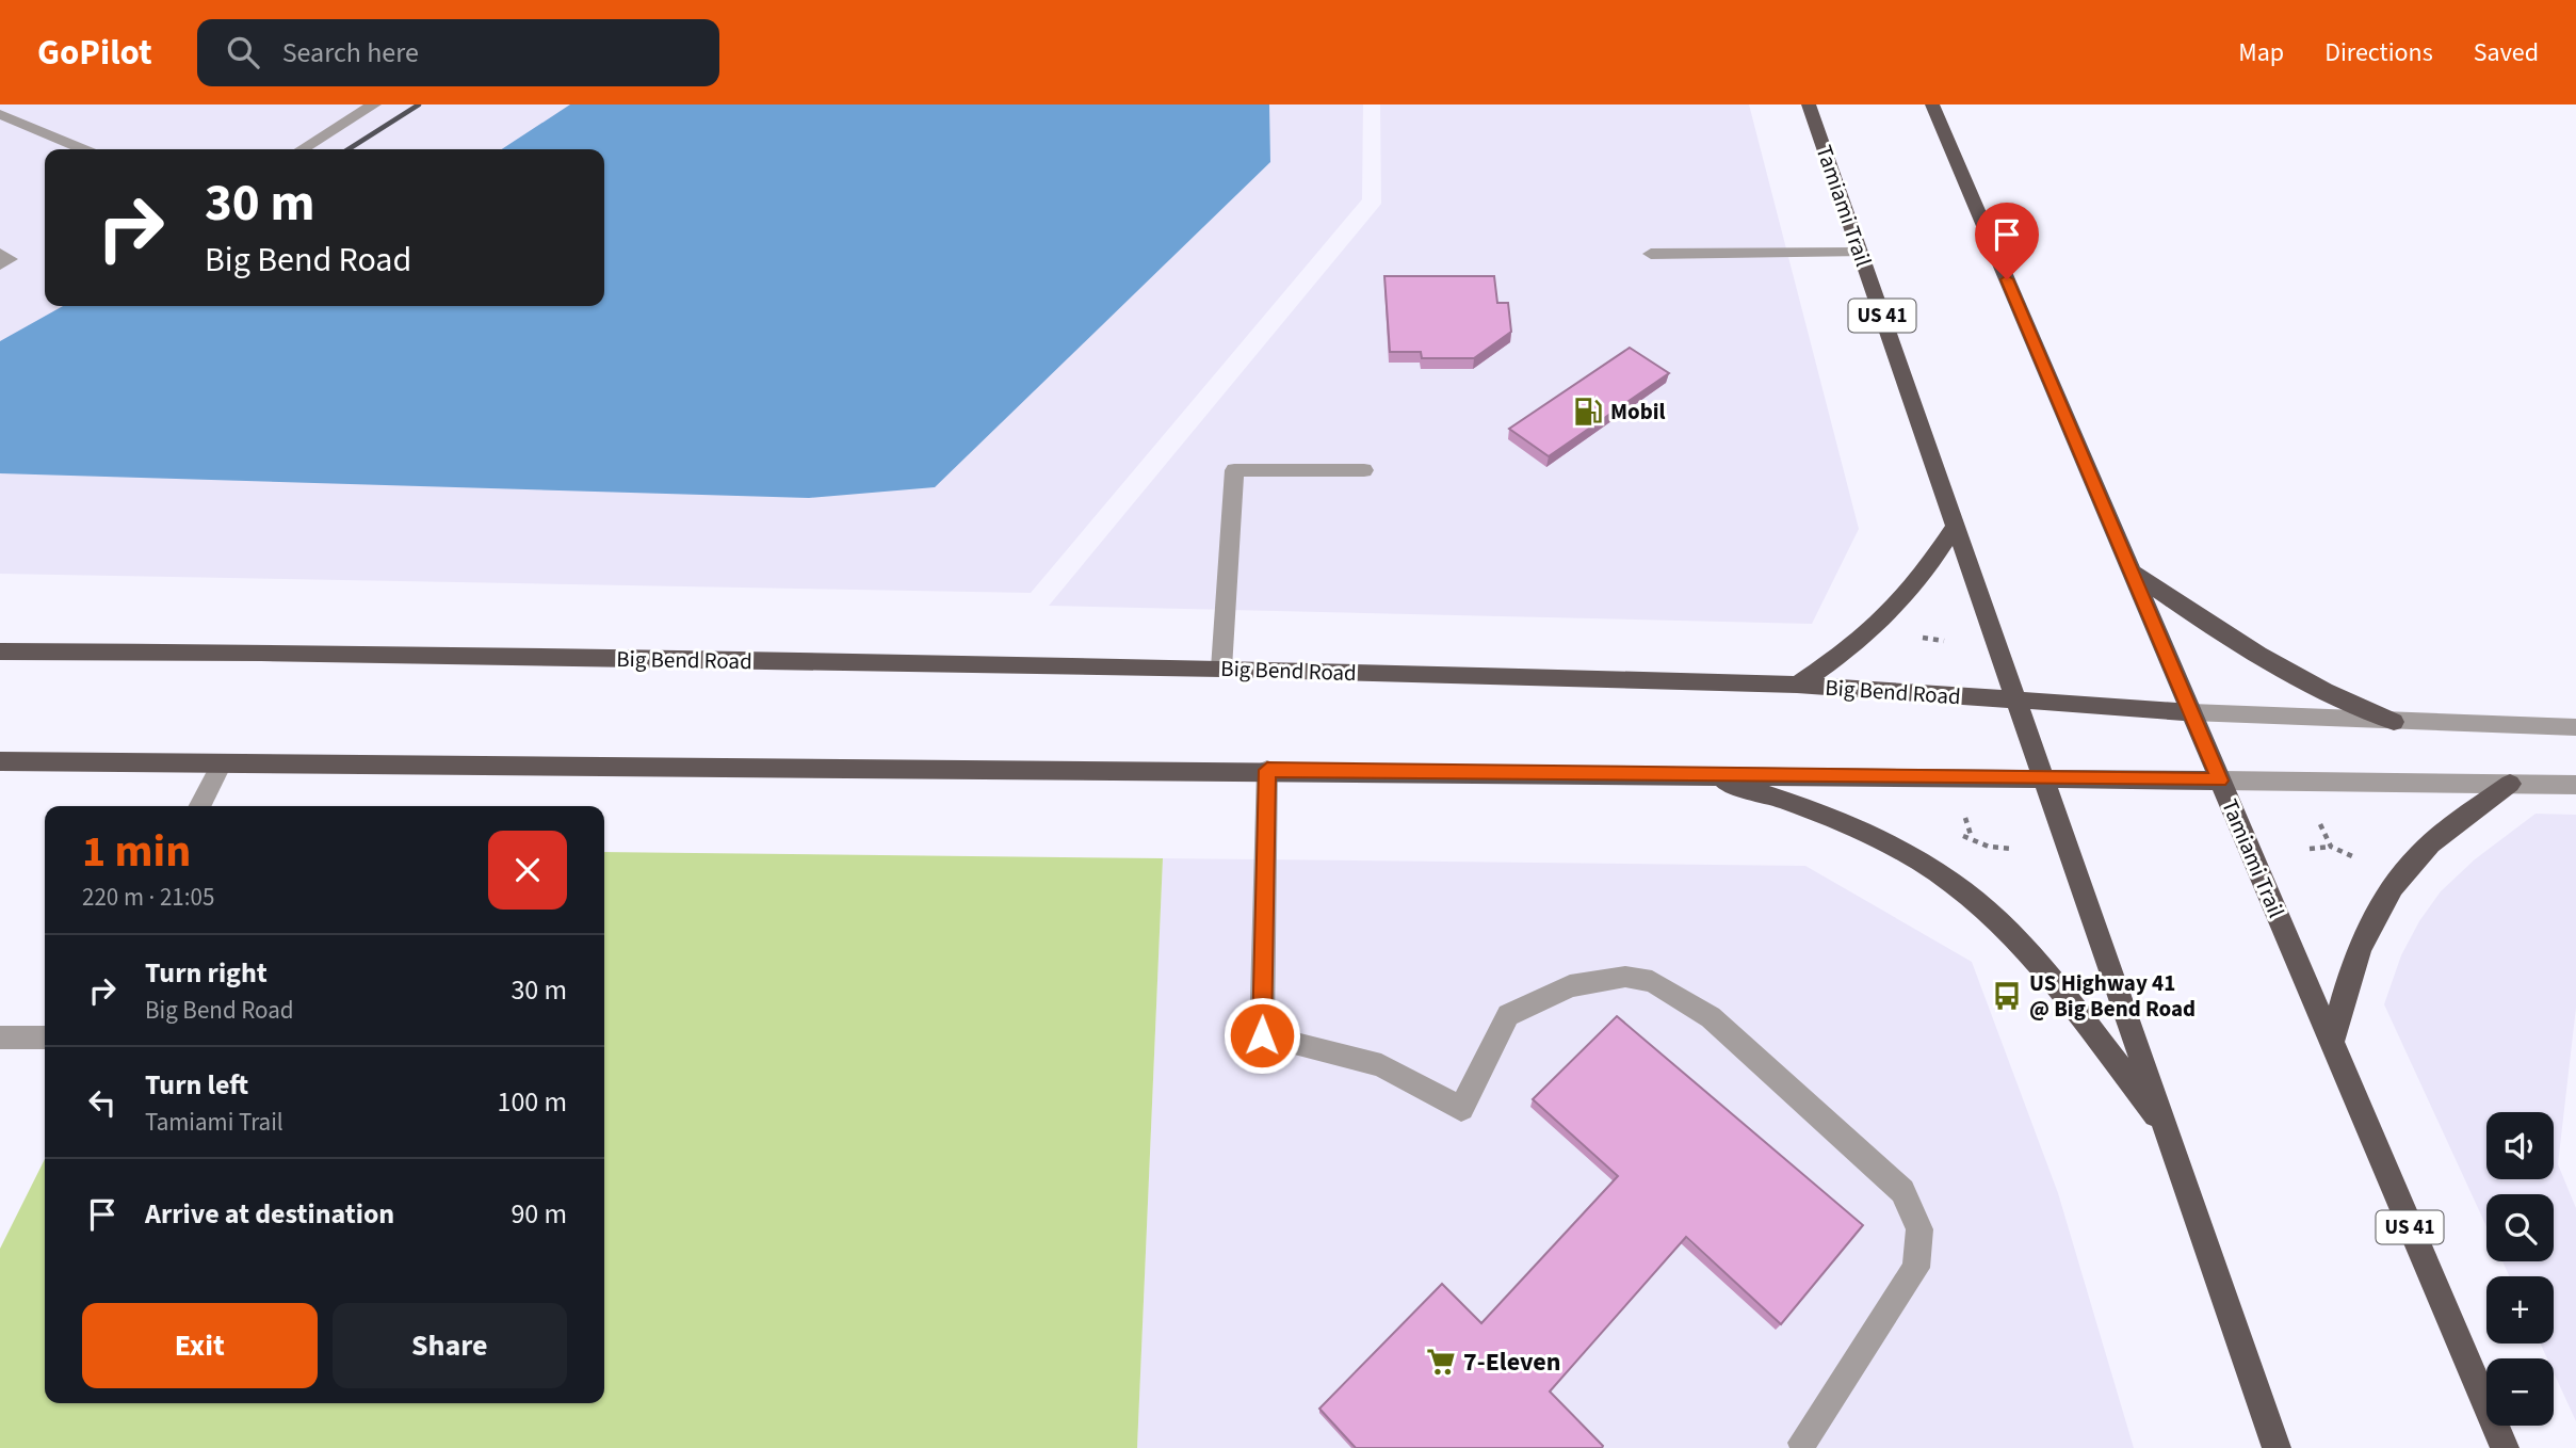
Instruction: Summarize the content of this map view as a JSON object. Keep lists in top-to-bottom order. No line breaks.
{"streets":{"main road":["Tamiami Trail","US 41","Big Bend Road"]},"crossings":[["Tamiami Trail","Big Bend Road"]],"places":{"fuel station":["Mobil"],"bus stop":["US Highway 41 @ Big Bend Road"],"supermarket":["7-Eleven"]},"page":{"header":"GoPilot","search":"Search here","nav":["Map","Directions","Saved"],"turn":["30 m","Big Bend Road"],"heading":["1 min","220 m · 21:05"],"list":[{"name":"Turn right","note":"Big Bend Road","value":"30 m"},{"name":"Turn left","note":"Tamiami Trail","value":"100 m"},{"name":"Arrive at destination","value":"90 m"}],"map_buttons":["+","−"],"buttons":["Exit","Share"]}}
